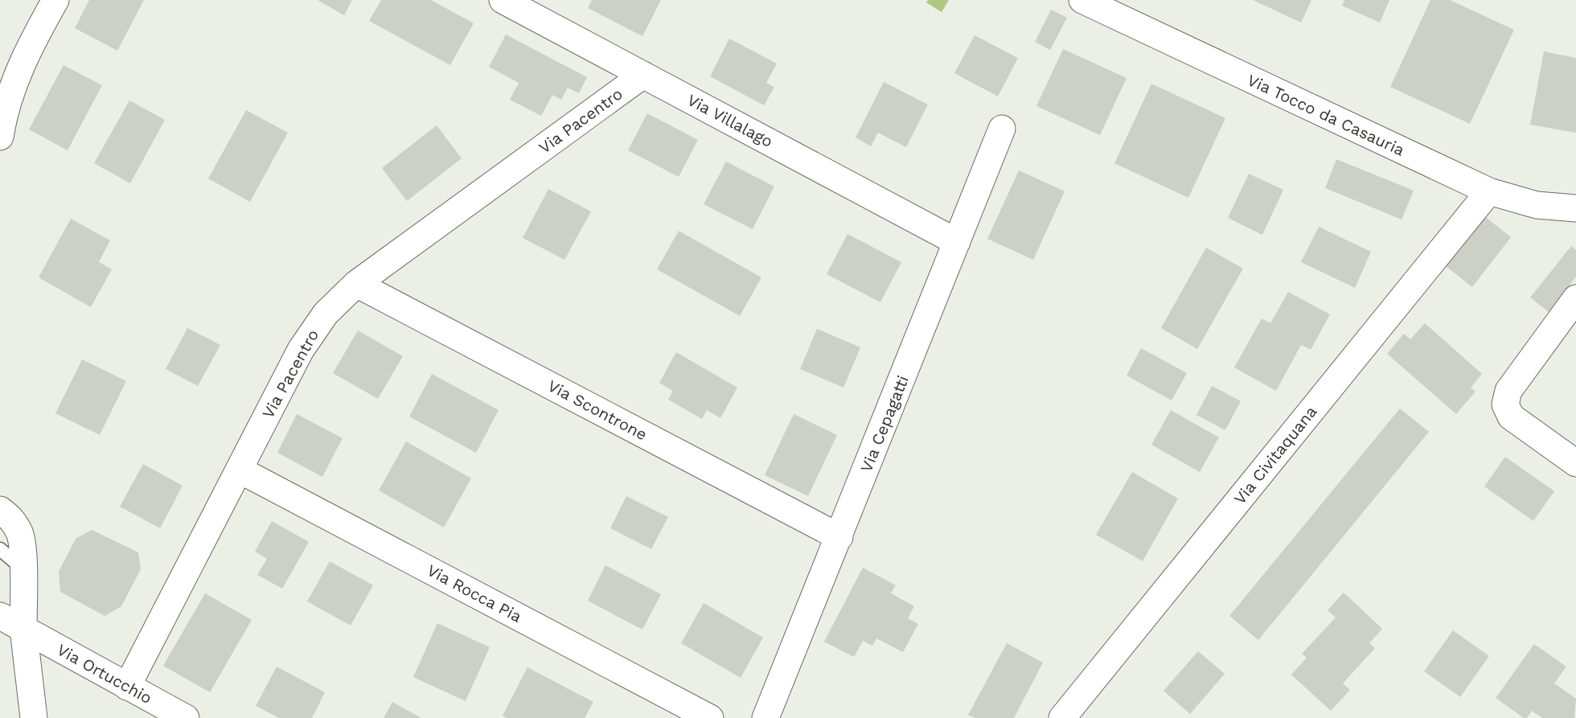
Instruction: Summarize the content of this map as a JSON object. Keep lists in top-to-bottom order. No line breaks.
{"streets":{"street":["Via Tocco da Casauria","Via Pacentro","Via Villalago","Via Scontrone","Via Cepagatti","Via Civitaquana","Via Rocca Pia","Via Ortucchio"]},"crossings":[["Via Tocco da Casauria","Via Civitaquana"],["Via Pacentro","Via Villalago"],["Via Pacentro","Via Scontrone"],["Via Pacentro","Via Rocca Pia"],["Via Pacentro","Via Ortucchio"],["Via Villalago","Via Cepagatti"],["Via Scontrone","Via Cepagatti"]]}
